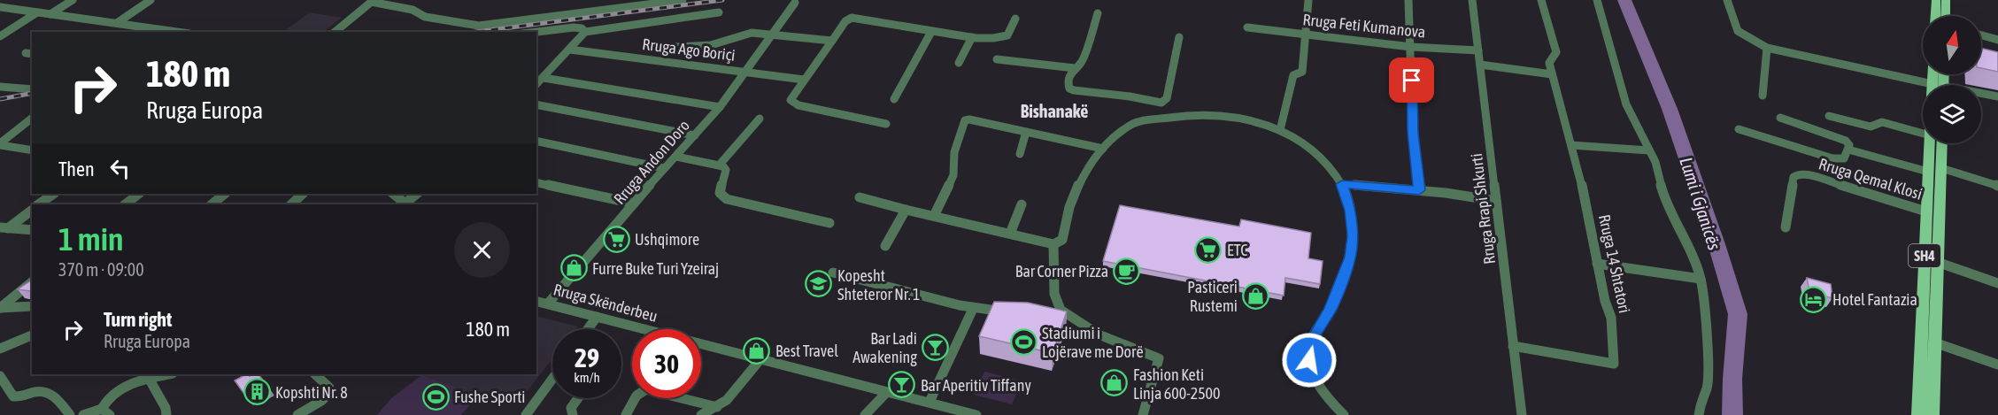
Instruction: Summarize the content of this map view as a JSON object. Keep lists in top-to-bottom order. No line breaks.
{"streets":{"main road":["SH4"],"street":["Rruga Feti Kumanova","Rruga Ago Boriçi","Rruga Andon Doro","Rruga Qemal Klosi","Rruga Rrapi Shkurti","Rruga 14 Shtatori","Rruga Skënderbeu"]},"crossings":[["Rruga Feti Kumanova","Rruga Rrapi Shkurti"],["Rruga Ago Boriçi","Rruga Andon Doro"],["Rruga Andon Doro","Rruga Skënderbeu"],["Rruga Qemal Klosi","SH4"],["Rruga Rrapi Shkurti","Rruga 14 Shtatori"]],"districts":["Bishanakë"],"water":["Lumi i Gjanicës"],"places":{"supermarket":["Ushqimore","ETC"],"shop":["Furre Buke Turi Yzeiraj","Pasticeri Rustemi","Best Travel","Fashion Keti Linja 600-2500"],"cafe":["Bar Corner Pizza"],"school or university":["Kopesht Shteteror Nr. 1"],"hotel":["Hotel Fantazia"],"sports":["Stadiumi i Lojërave me Dorë","Fushe Sporti"],"bar":["Bar Ladi Awakening","Bar Aperitiv Tiffany"],"building":["Kopshti Nr. 8"]},"north":"top","page":{"turn":["180 m","Rruga Europa"],"then":"Then","heading":["1 min","370 m · 09:00"],"list":[{"name":"Turn right","note":"Rruga Europa","value":"180 m"}],"speed":"29 km/h","limit":"30"}}
